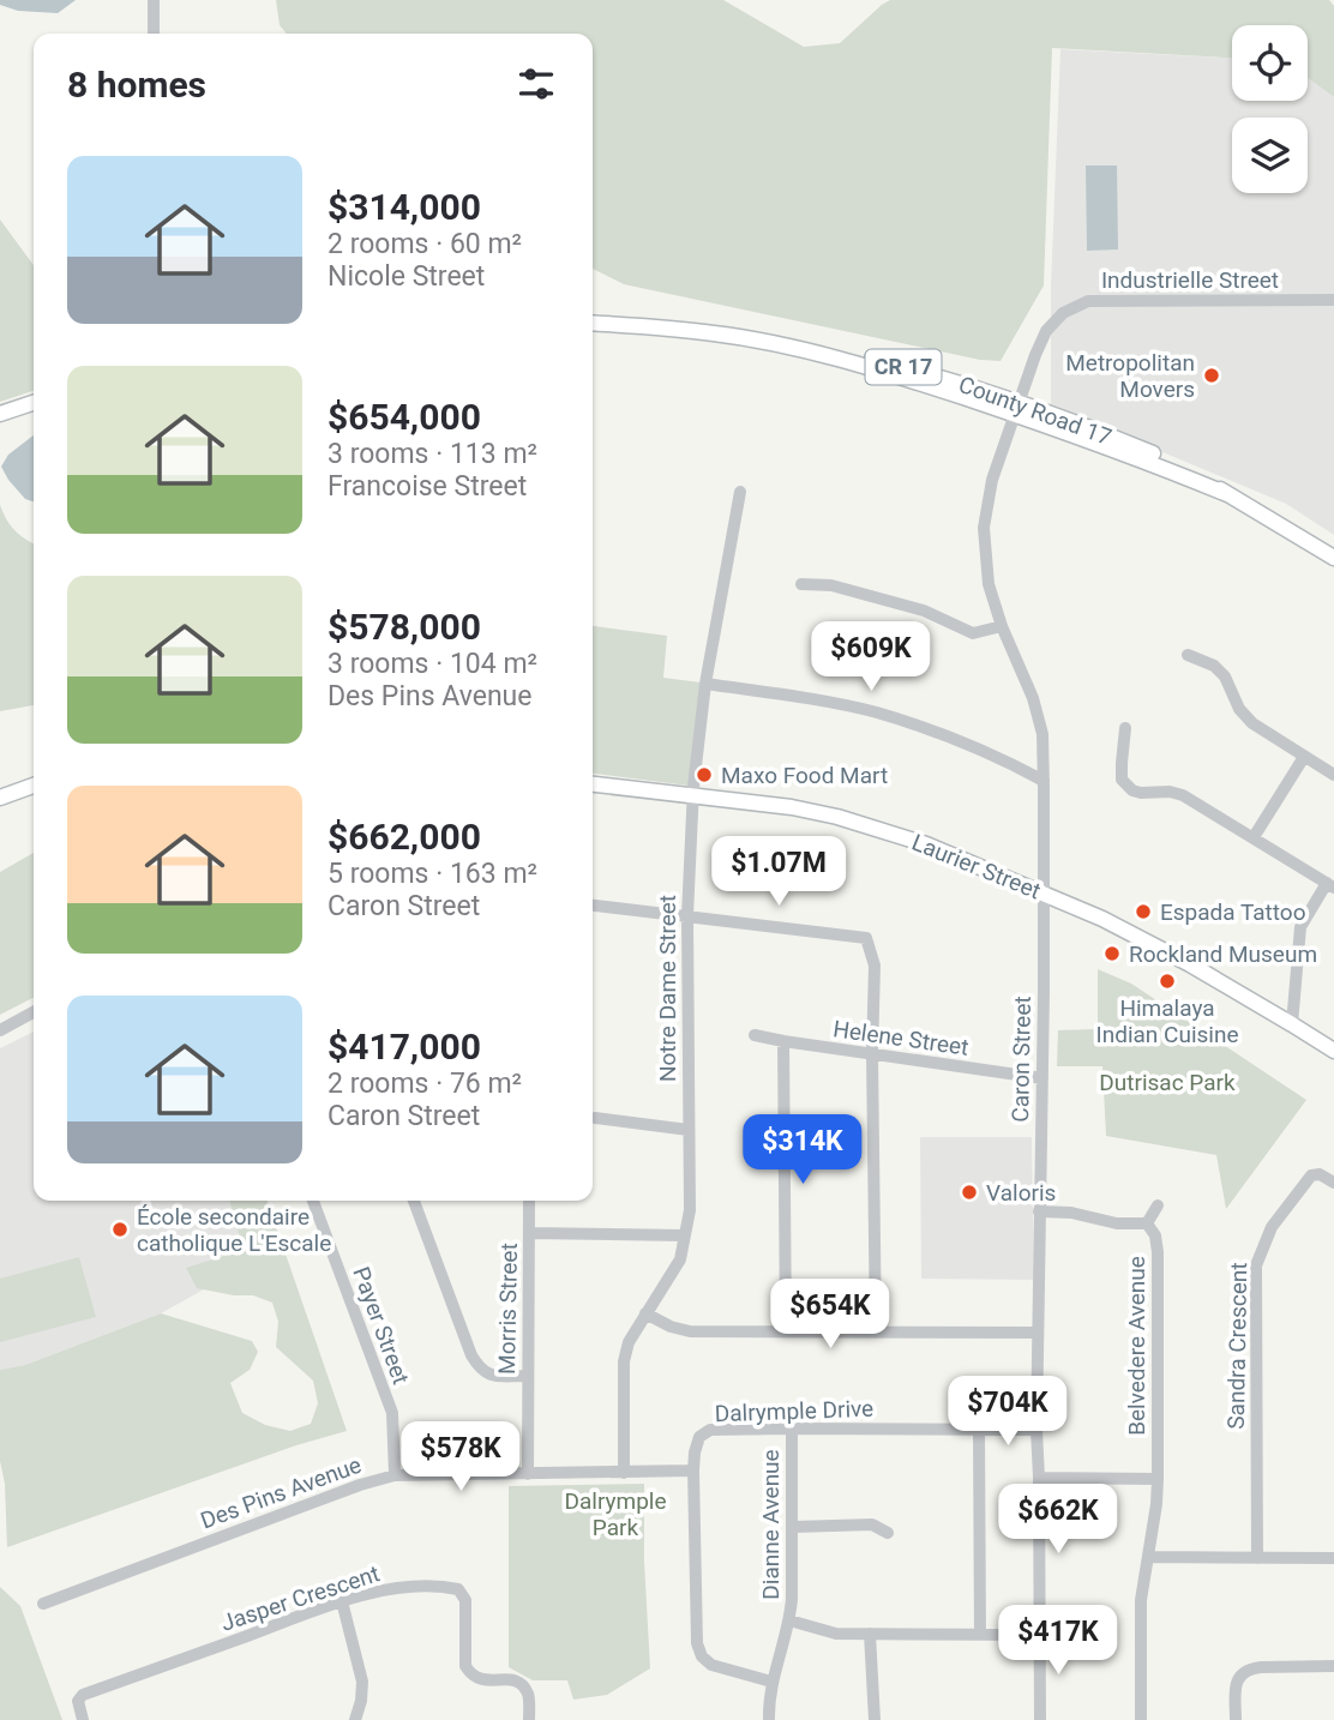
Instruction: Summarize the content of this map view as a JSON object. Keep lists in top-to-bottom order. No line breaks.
{"streets":{"main road":["CR 17","County Road 17","Laurier Street"],"street":["Industrielle Street","Notre Dame Street","Helene Street","Caron Street","Morris Street","Payer Street","Belvedere Avenue","Sandra Crescent","Dalrymple Drive","Des Pins Avenue","Dianne Avenue","Jasper Crescent"]},"crossings":[["Industrielle Street","County Road 17"],["Industrielle Street","Caron Street"],["County Road 17","Caron Street"],["Laurier Street","Notre Dame Street"],["Laurier Street","Caron Street"],["Notre Dame Street","Des Pins Avenue"],["Helene Street","Caron Street"],["Caron Street","Belvedere Avenue"],["Caron Street","Dalrymple Drive"],["Morris Street","Des Pins Avenue"],["Payer Street","Des Pins Avenue"],["Dalrymple Drive","Des Pins Avenue"],["Dalrymple Drive","Dianne Avenue"]],"parks":["Dutrisac Park","Dalrymple Park"],"places":["Metropolitan Movers","Maxo Food Mart","Espada Tattoo","Rockland Museum","Himalaya Indian Cuisine","Valoris","École secondaire catholique L'Escale"],"page":{"heading":"8 homes","list":[{"name":"$314,000","note":"2 rooms · 60 m² · Nicole Street"},{"name":"$654,000","note":"3 rooms · 113 m² · Francoise Street"},{"name":"$578,000","note":"3 rooms · 104 m² · Des Pins Avenue"},{"name":"$662,000","note":"5 rooms · 163 m² · Caron Street"},{"name":"$417,000","note":"2 rooms · 76 m² · Caron Street"}],"price":["$609K","$1.07M","$314K","$654K","$704K","$578K","$662K","$417K"]}}
